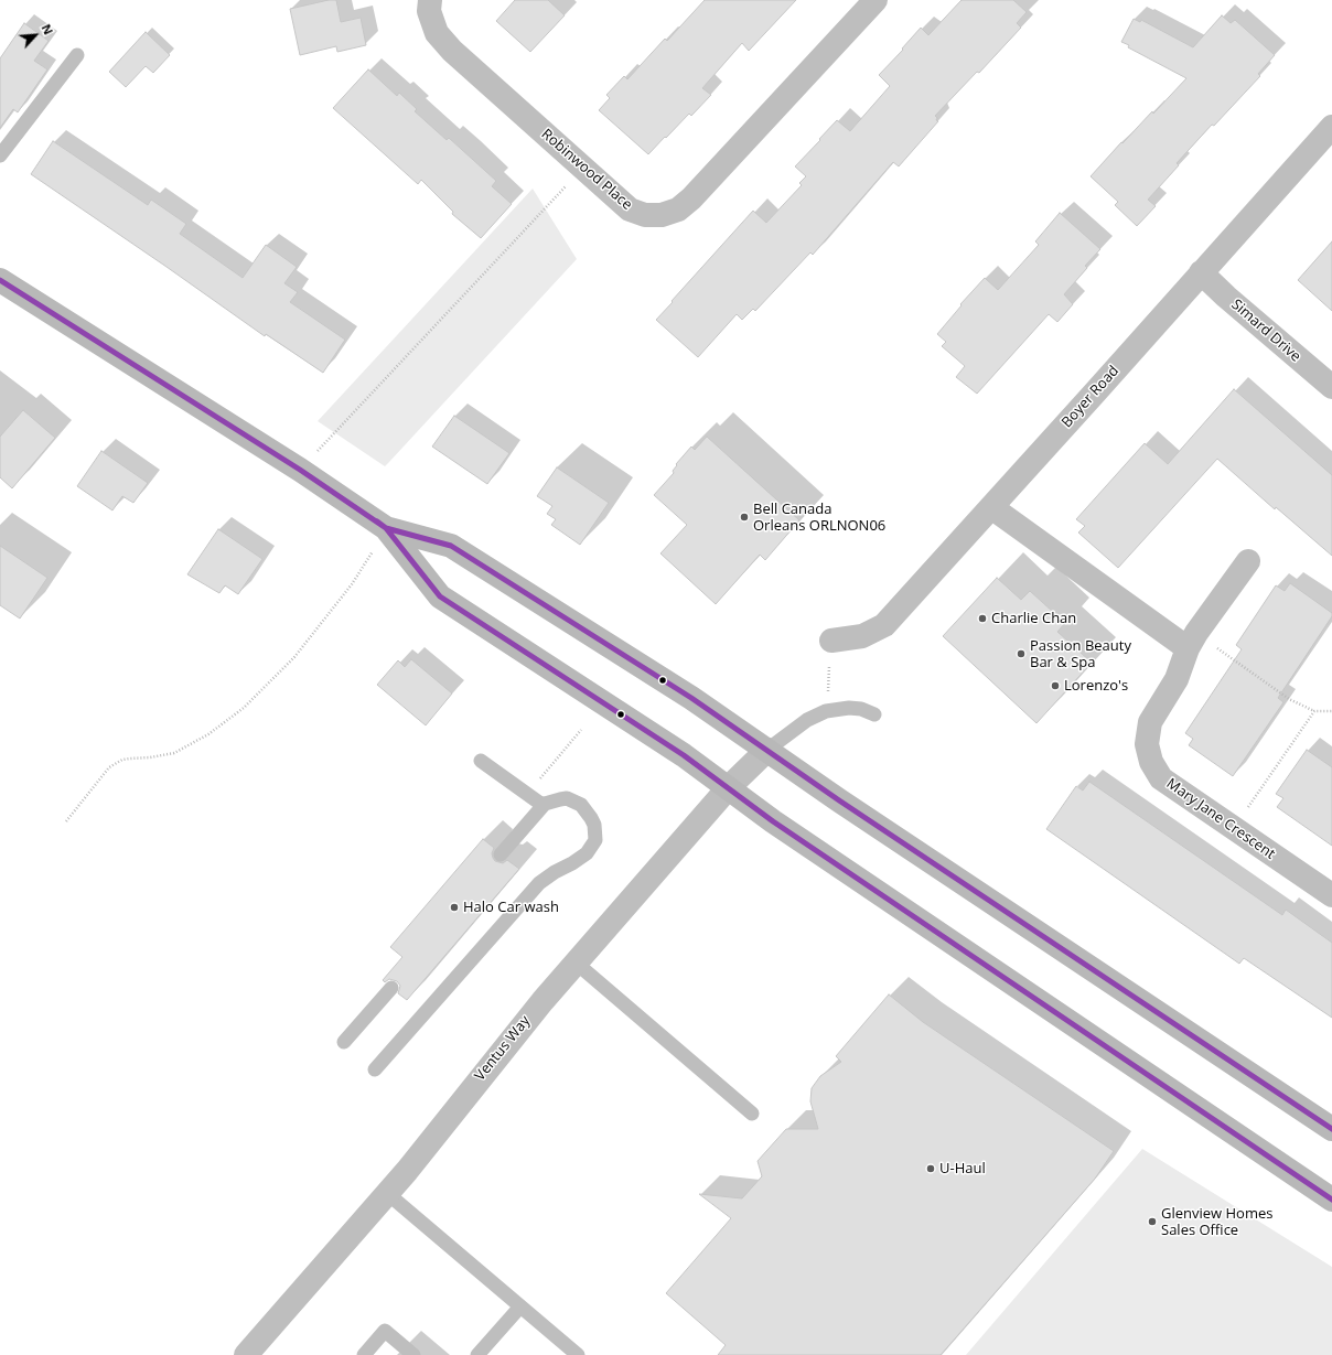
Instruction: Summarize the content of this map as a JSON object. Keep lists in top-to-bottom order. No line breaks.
{"streets":{"street":["Robinwood Place","Simard Drive","Boyer Road","Mary Jane Crescent","Ventus Way"]},"crossings":[["Simard Drive","Boyer Road"]],"places":["Bell Canada Orleans ORLNON06","Charlie Chan","Passion Beauty Bar & Spa","Lorenzo's","Halo Car wash","U-Haul","Glenview Homes Sales Office"],"north":"top right"}
